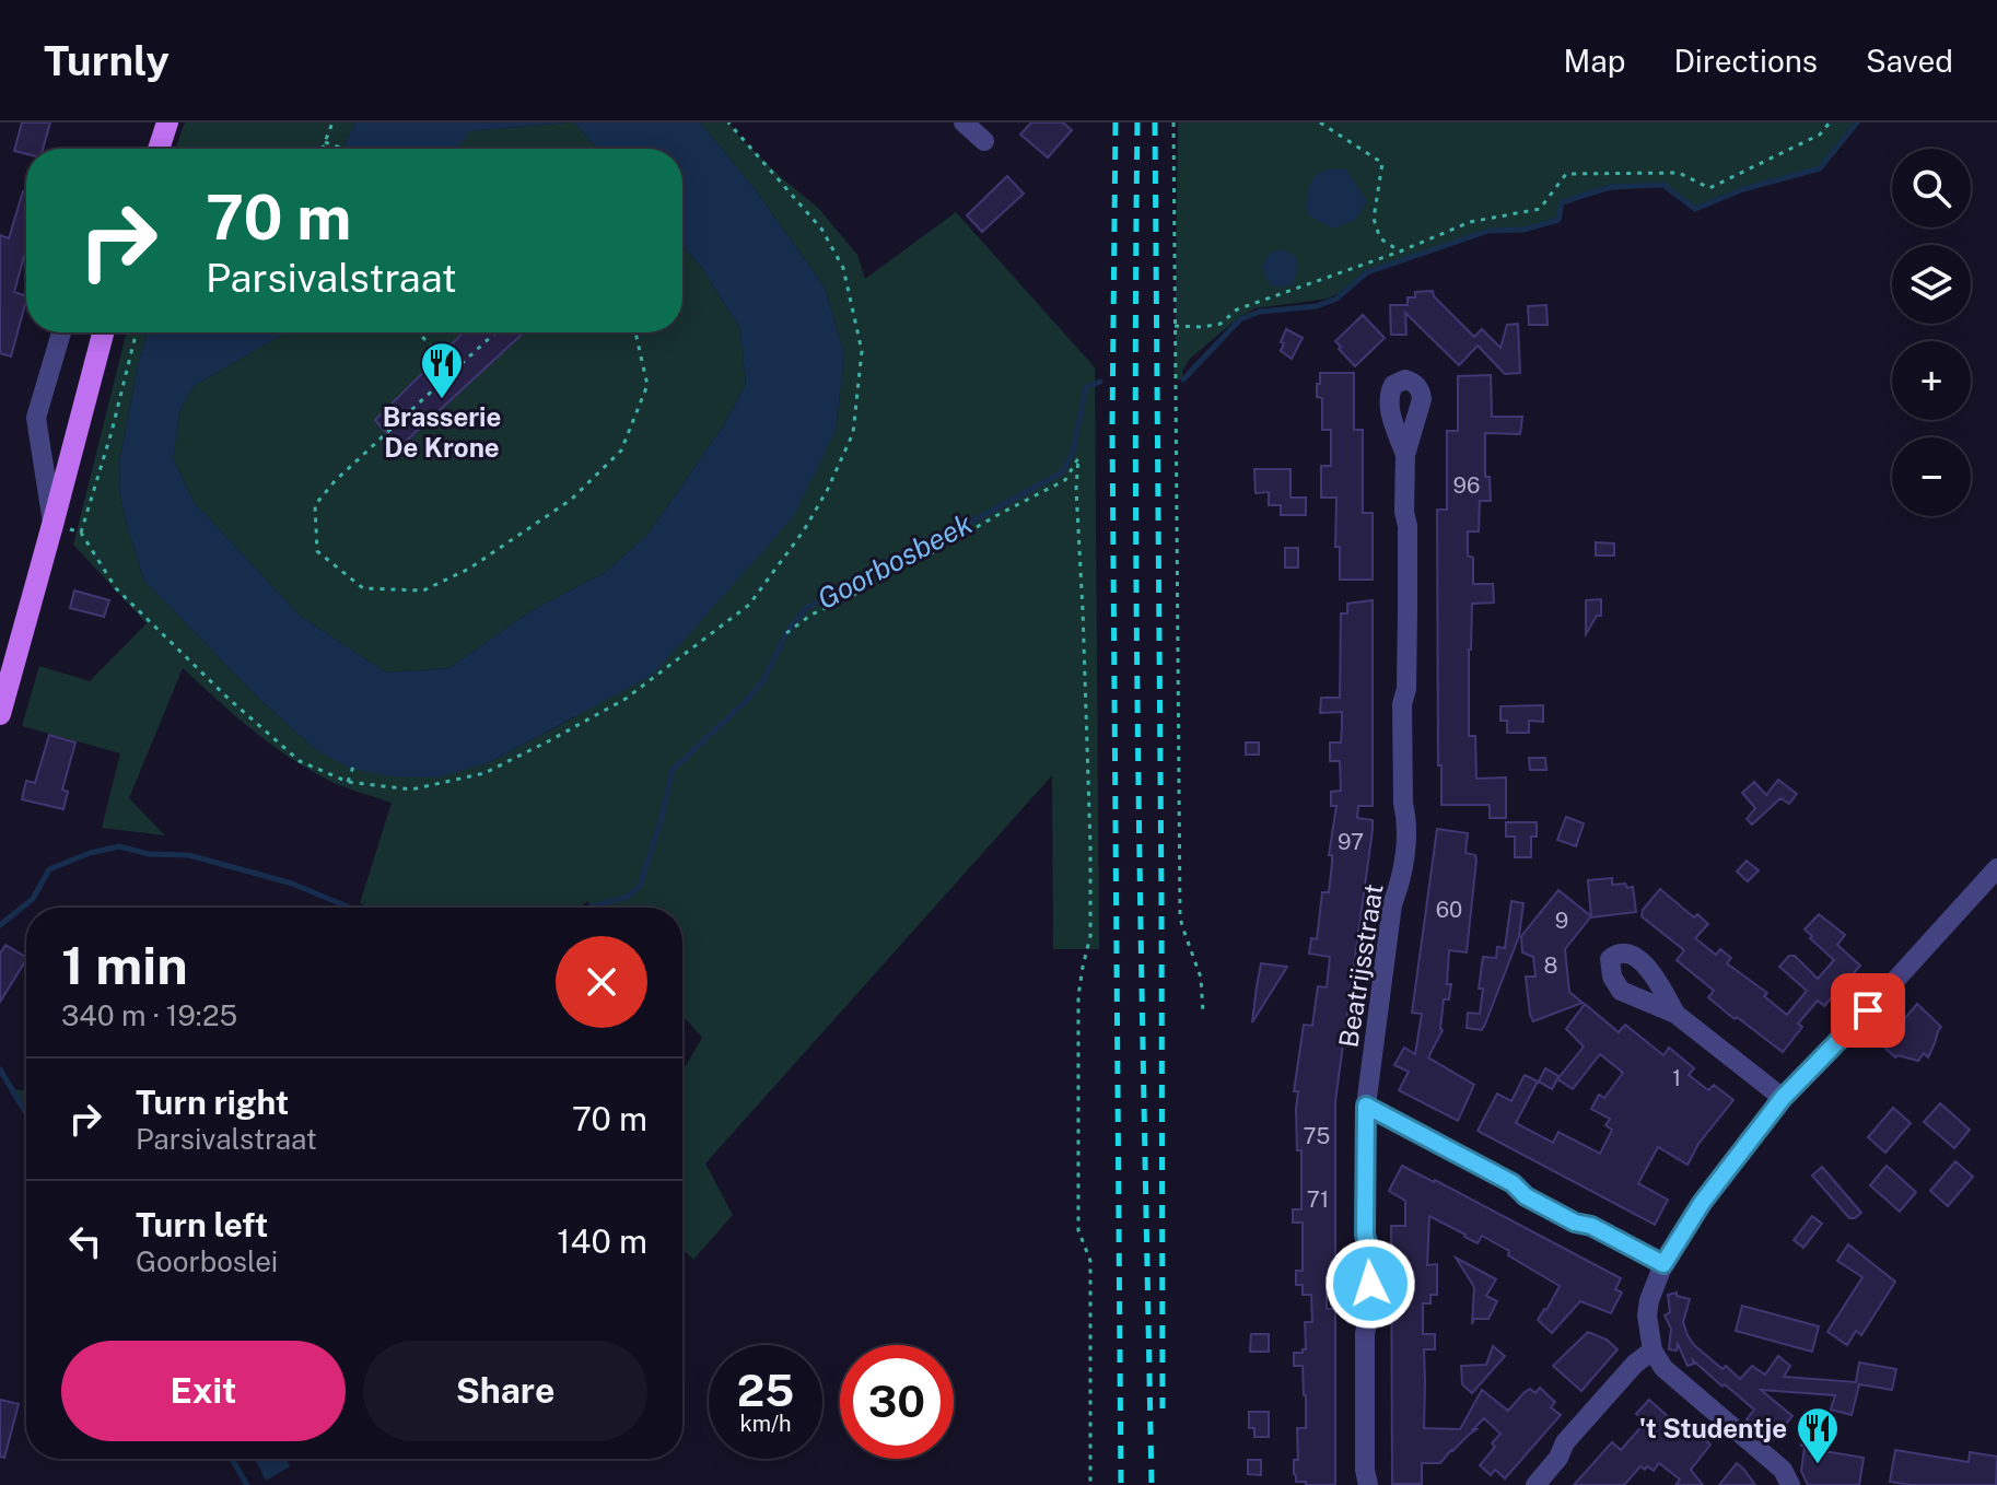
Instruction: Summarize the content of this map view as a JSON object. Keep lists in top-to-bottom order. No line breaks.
{"streets":{"street":["Beatrijsstraat"]},"water":["Goorbosbeek"],"places":{"restaurant":["Brasserie De Krone","'t Studentje"]},"house_numbers":["96","97","60","9","8","1","75","71"],"page":{"header":"Turnly","nav":["Map","Directions","Saved"],"map_buttons":["+","−"],"turn":["70 m","Parsivalstraat"],"heading":["1 min","340 m · 19:25"],"list":[{"name":"Turn right","note":"Parsivalstraat","value":"70 m"},{"name":"Turn left","note":"Goorboslei","value":"140 m"}],"buttons":["Exit","Share"],"speed":"25 km/h","limit":"30"}}
